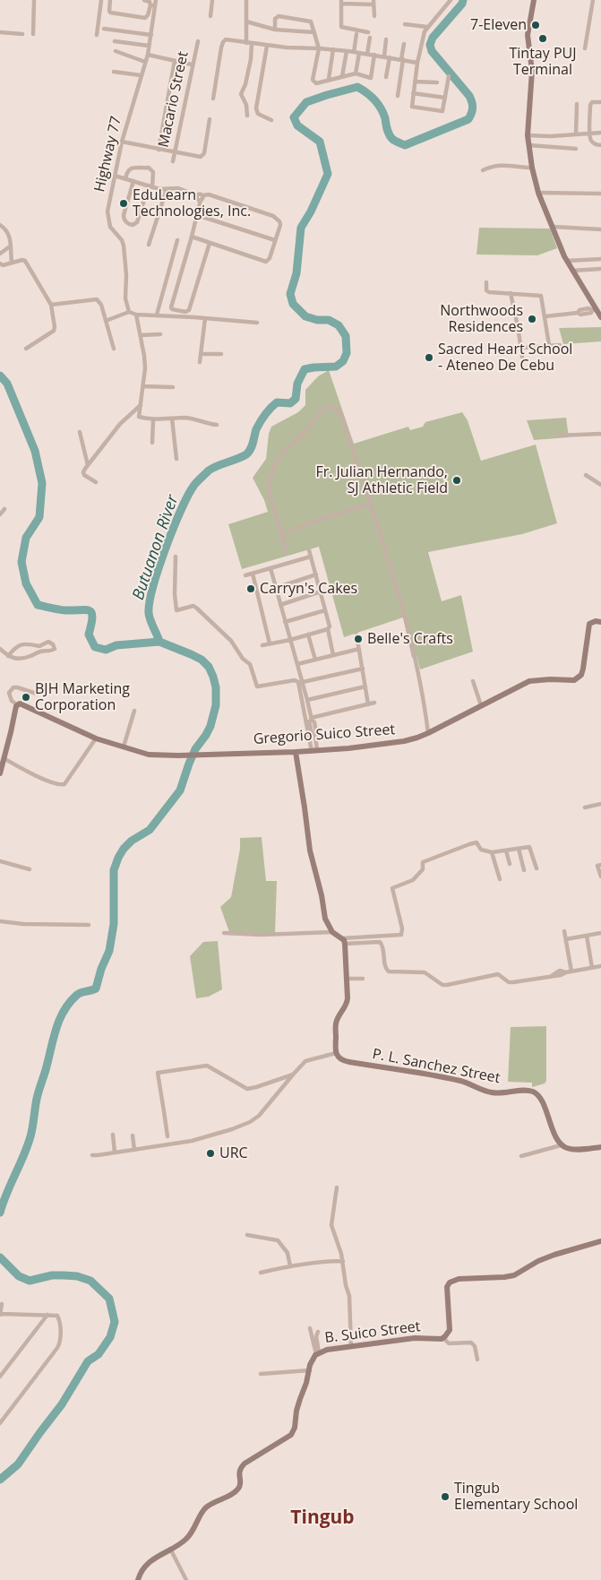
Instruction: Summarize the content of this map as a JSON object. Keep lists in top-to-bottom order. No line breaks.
{"streets":{"street":["Macario Street","Highway 77","Gregorio Suico Street","P. L. Sanchez Street","B. Suico Street"]},"districts":["Tingub"],"water":["Butuanon River"],"places":["7-Eleven","Tintay PUJ Terminal","EduLearn Technologies, Inc.","Northwoods Residences","Sacred Heart School - Ateneo De Cebu","Fr. Julian Hernando, SJ Athletic Field","Carryn's Cakes","Belle's Crafts","BJH Marketing Corporation","URC","Tingub Elementary School"]}
